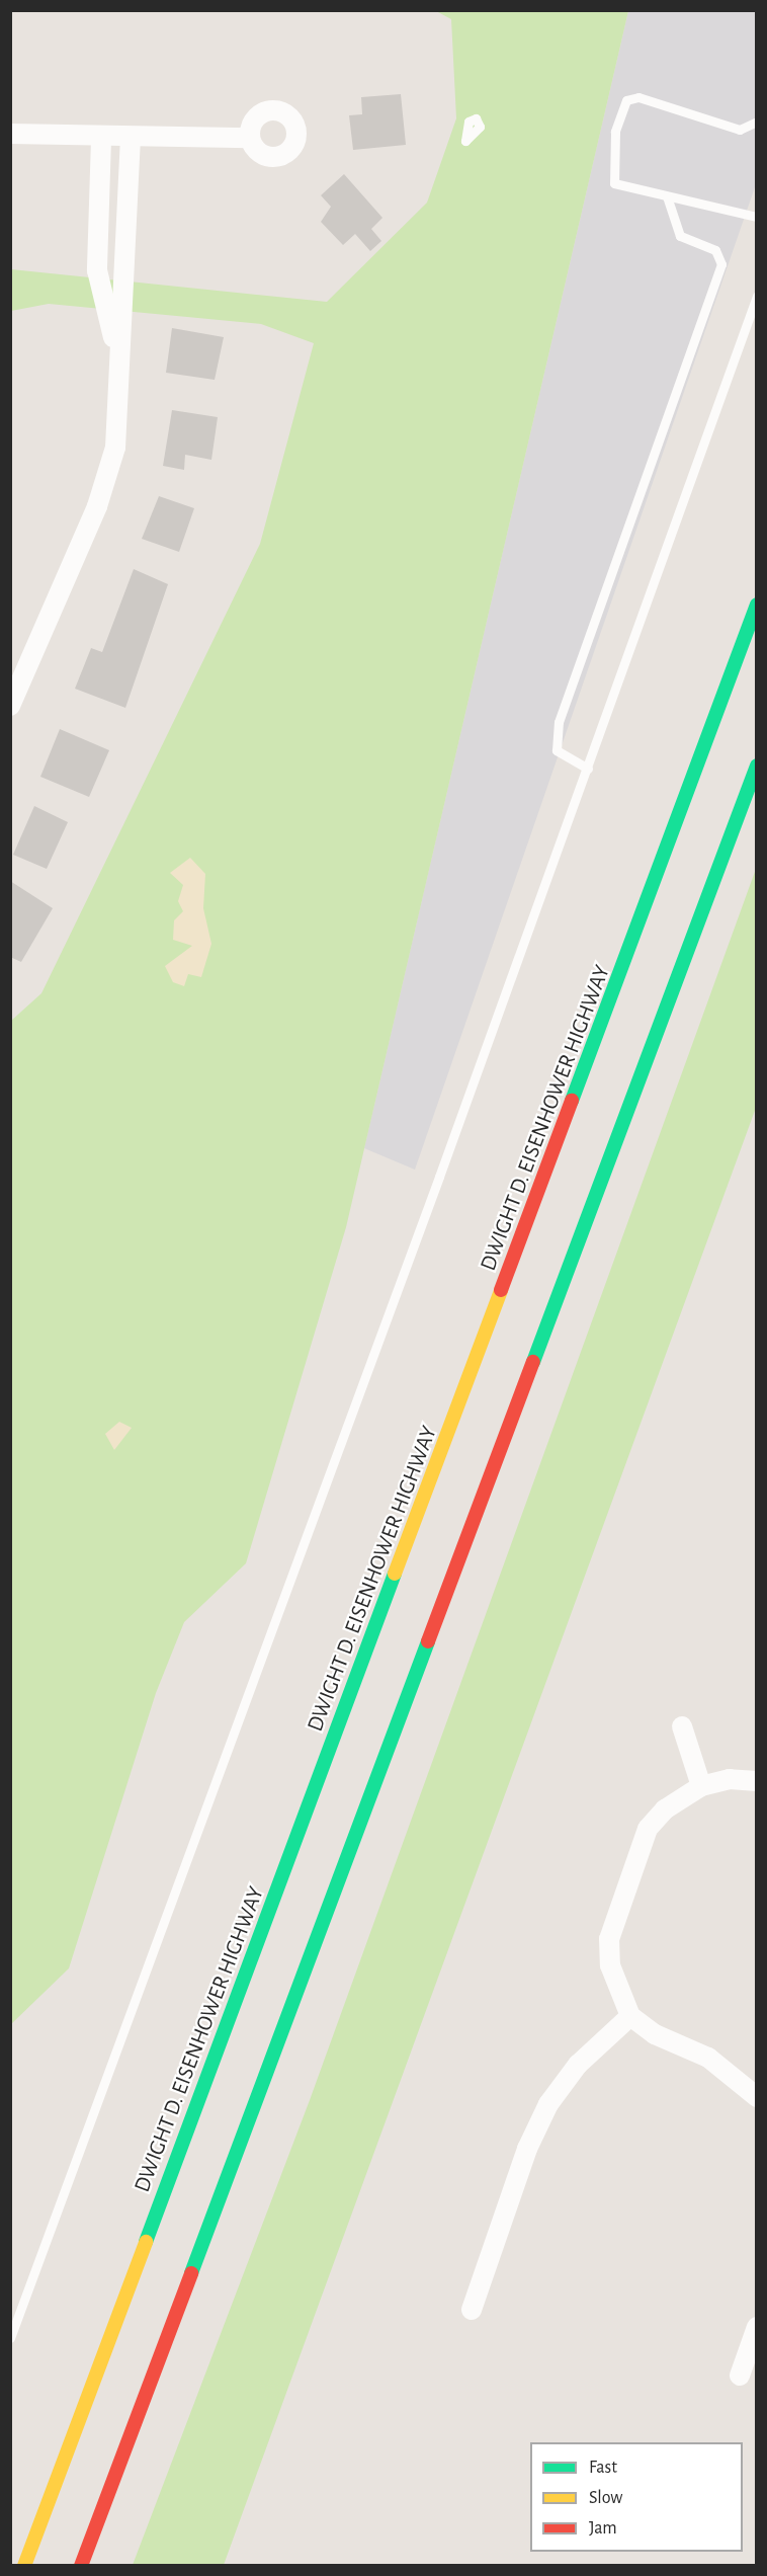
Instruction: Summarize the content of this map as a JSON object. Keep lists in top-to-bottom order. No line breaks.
{"streets":{"highway":["DWIGHT D. EISENHOWER HIGHWAY"]},"legend":["Fast","Slow","Jam"]}
